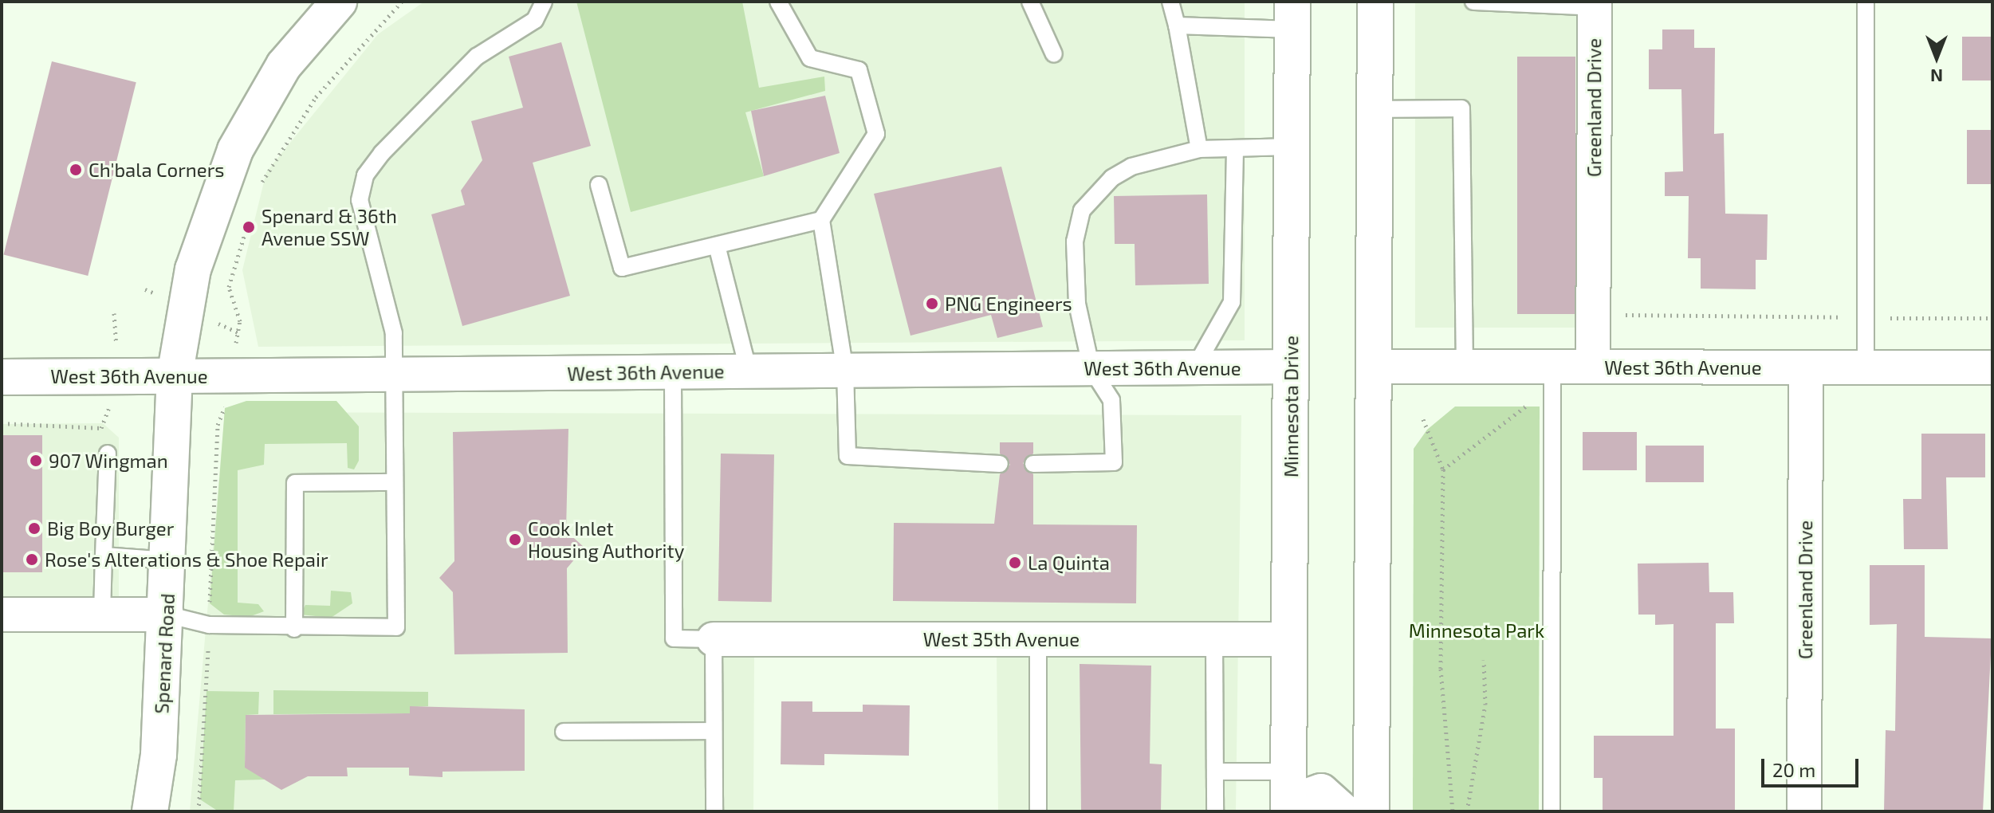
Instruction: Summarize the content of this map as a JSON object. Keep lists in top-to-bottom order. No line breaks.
{"streets":{"main road":["West 36th Avenue","Minnesota Drive","Spenard Road"],"street":["Greenland Drive","West 35th Avenue"]},"crossings":[["Greenland Drive","West 36th Avenue"],["West 36th Avenue","Minnesota Drive"],["West 36th Avenue","Spenard Road"],["Minnesota Drive","West 35th Avenue"]],"parks":["Minnesota Park"],"places":["Ch'bala Corners","Spenard & 36th Avenue SSW","PNG Engineers","907 Wingman","Big Boy Burger","Cook Inlet Housing Authority","Rose's Alterations & Shoe Repair","La Quinta"],"scale_bar":"20 m","north":"bottom"}
